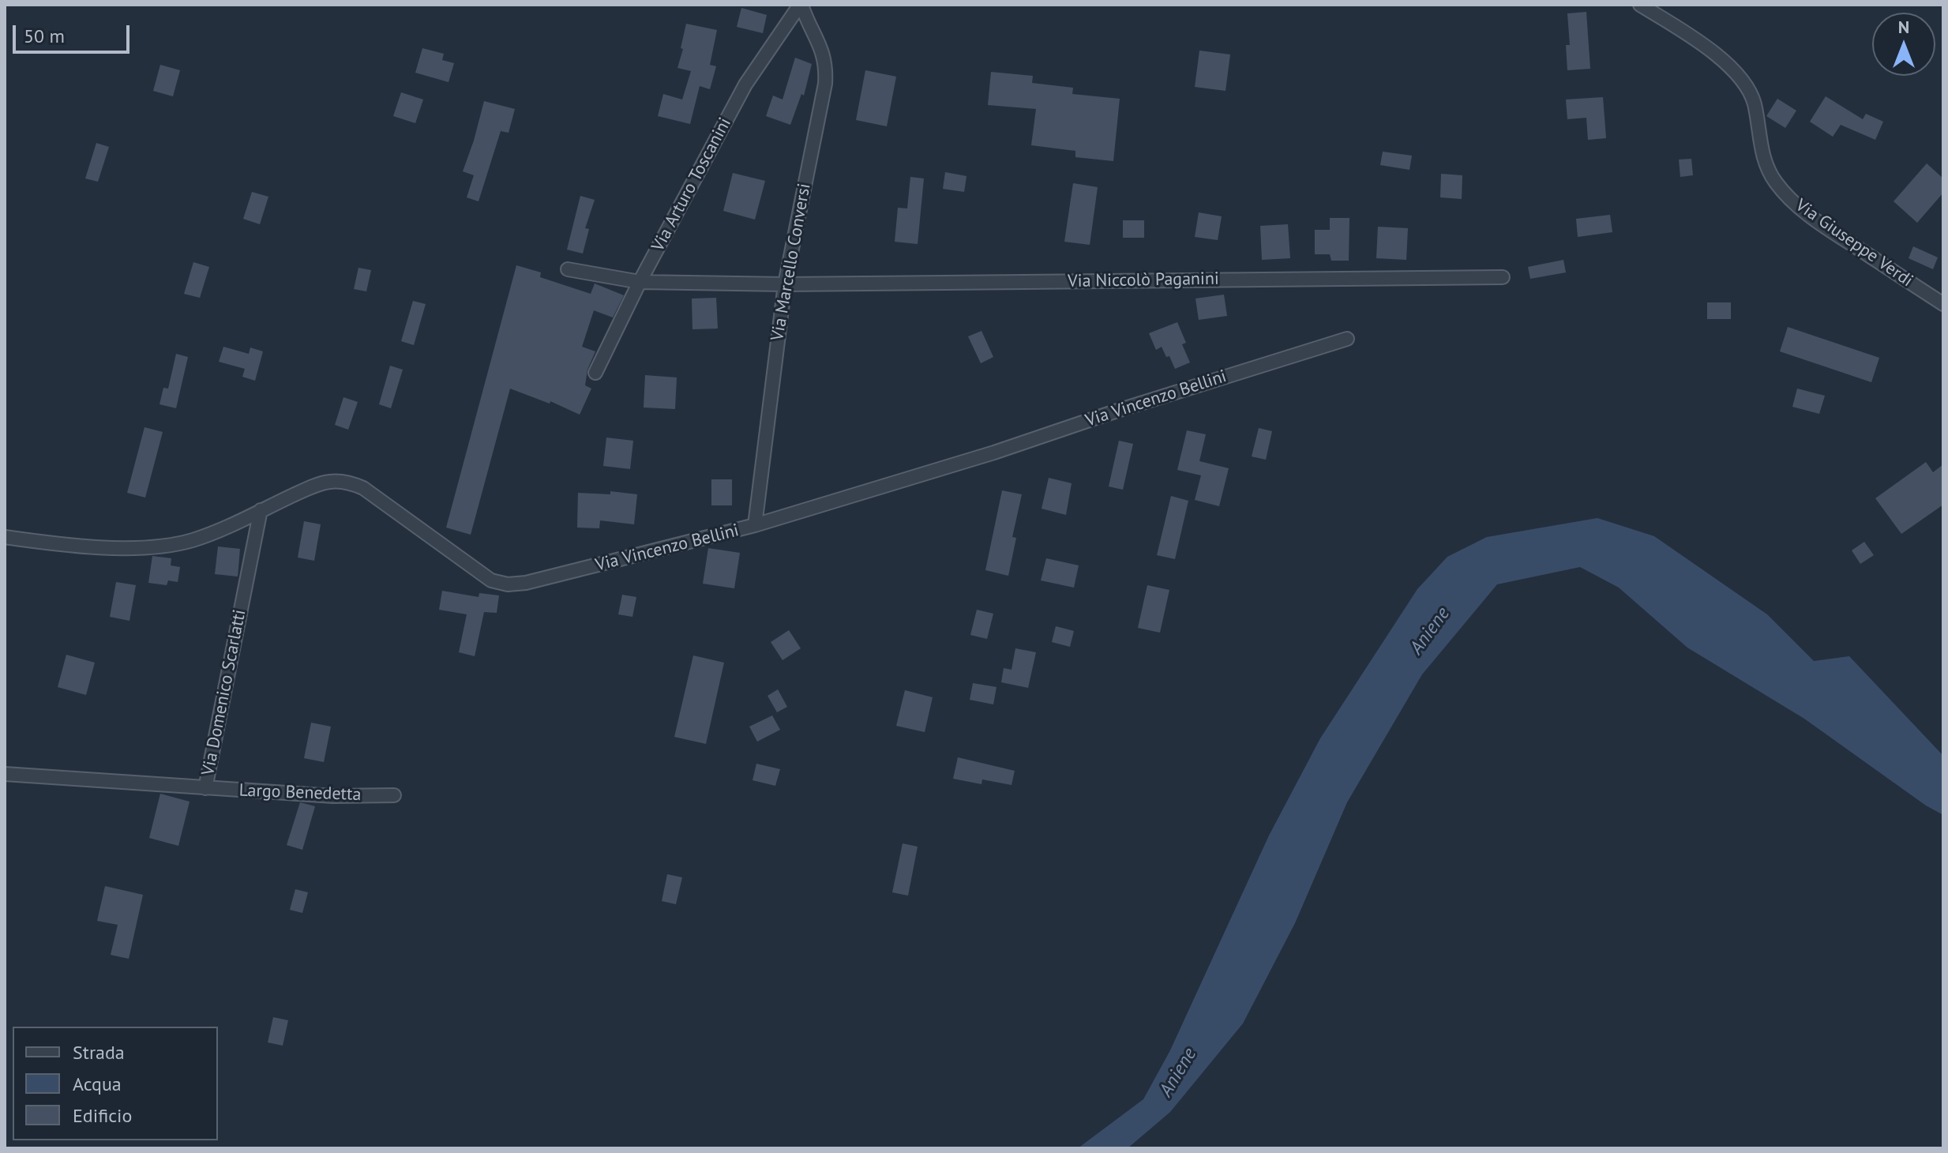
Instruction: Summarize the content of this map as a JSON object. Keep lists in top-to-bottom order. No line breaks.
{"streets":{"street":["Via Arturo Toscanini","Via Giuseppe Verdi","Via Marcello Conversi","Via Niccolò Paganini","Via Vincenzo Bellini","Via Domenico Scarlatti","Largo Benedetta"]},"crossings":[["Via Arturo Toscanini","Via Marcello Conversi"],["Via Arturo Toscanini","Via Niccolò Paganini"],["Via Marcello Conversi","Via Niccolò Paganini"],["Via Marcello Conversi","Via Vincenzo Bellini"],["Via Vincenzo Bellini","Via Domenico Scarlatti"],["Via Domenico Scarlatti","Largo Benedetta"]],"water":["Aniene"],"legend":["Strada","Acqua","Edificio"],"scale_bar":"50 m","north":"top"}
